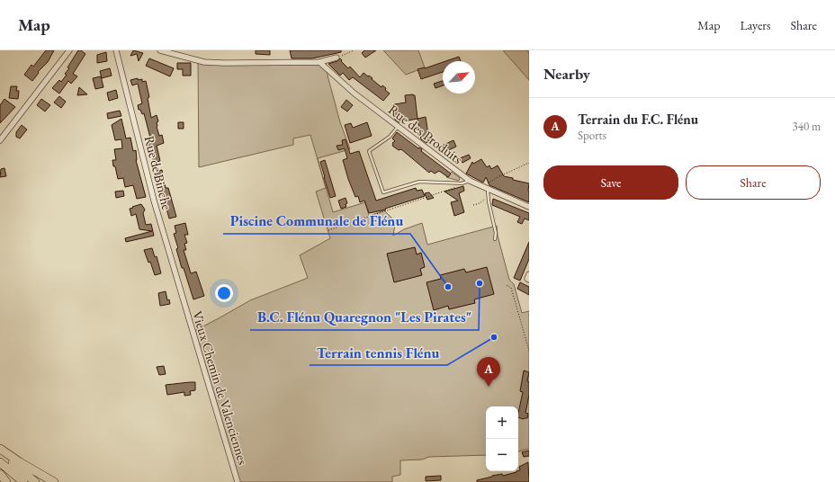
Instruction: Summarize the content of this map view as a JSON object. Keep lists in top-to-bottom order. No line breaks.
{"streets":{"street":["Rue des Produits","Rue de Binche","Vieux Chemin de Valenciennes"]},"crossings":[["Rue de Binche","Vieux Chemin de Valenciennes"]],"places":["B.C. Flénu Quaregnon \"Les Pirates\"","Piscine Communale de Flénu","Terrain tennis Flénu"],"north":"top right","page":{"header":"Map","nav":["Map","Layers","Share"],"heading":"Nearby","list":[{"mark":"A","name":"Terrain du F.C. Flénu","note":"Sports","value":"340 m"}],"buttons":["Save","Share"],"pins":"A","map_buttons":["+","−"]}}
